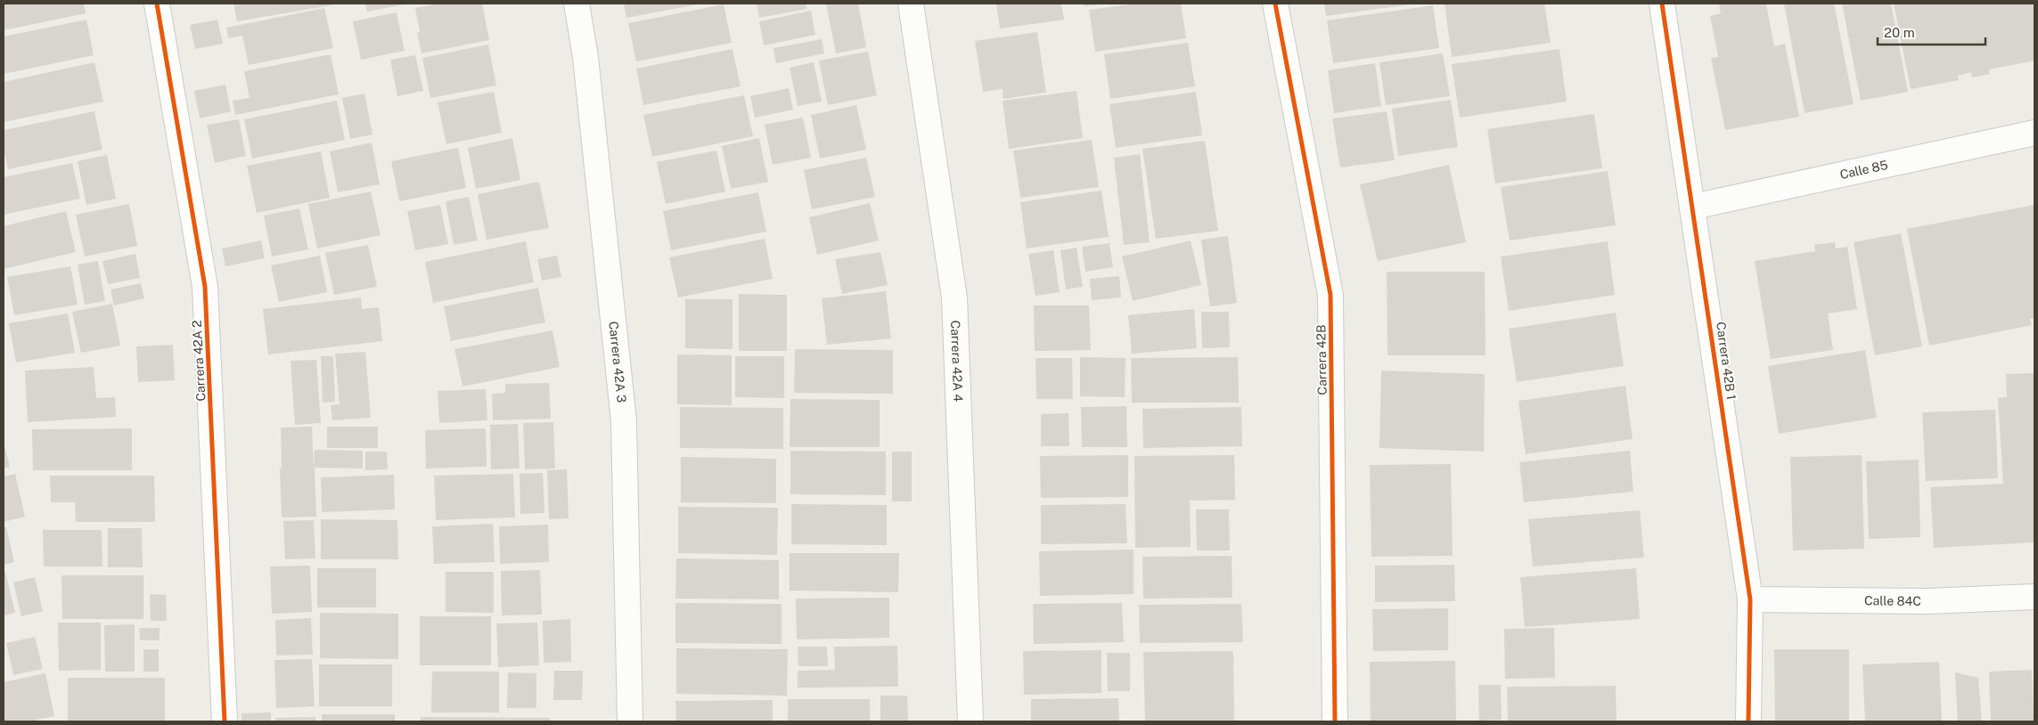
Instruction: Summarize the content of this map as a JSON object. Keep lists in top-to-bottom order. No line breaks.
{"streets":{"street":["Calle 85","Carrera 42B","Carrera 42A 2","Carrera 42A 4","Carrera 42B 1","Carrera 42A 3","Calle 84C"]},"crossings":[["Calle 85","Carrera 42B 1"],["Carrera 42B 1","Calle 84C"]],"scale_bar":"20 m"}
